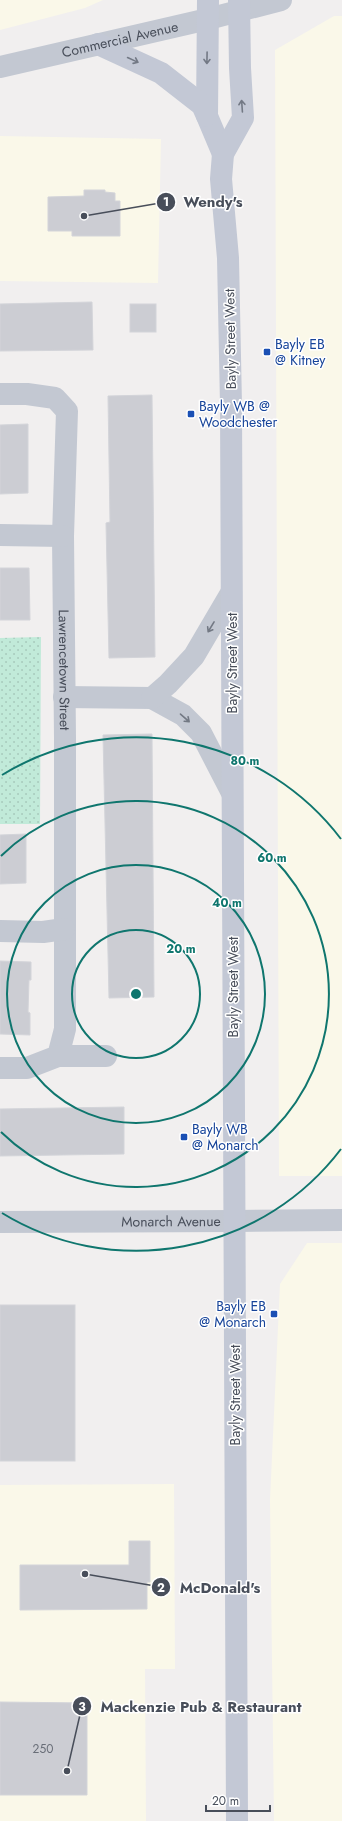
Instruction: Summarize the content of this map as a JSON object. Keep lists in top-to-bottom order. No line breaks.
{"streets":{"main road":["Bayly Street West"],"street":["Commercial Avenue","Lawrencetown Street","Monarch Avenue"]},"crossings":[["Commercial Avenue","Bayly Street West"],["Bayly Street West","Monarch Avenue"]],"places":{"other":["Wendy's","McDonald's","Mackenzie Pub & Restaurant"],"transit":["Bayly EB @ Kitney","Bayly WB @ Woodchester","Bayly WB @ Monarch","Bayly EB @ Monarch"]},"house_numbers":["250"],"scale_bar":"20 m","rings":["80 m","60 m","40 m","20 m"]}
